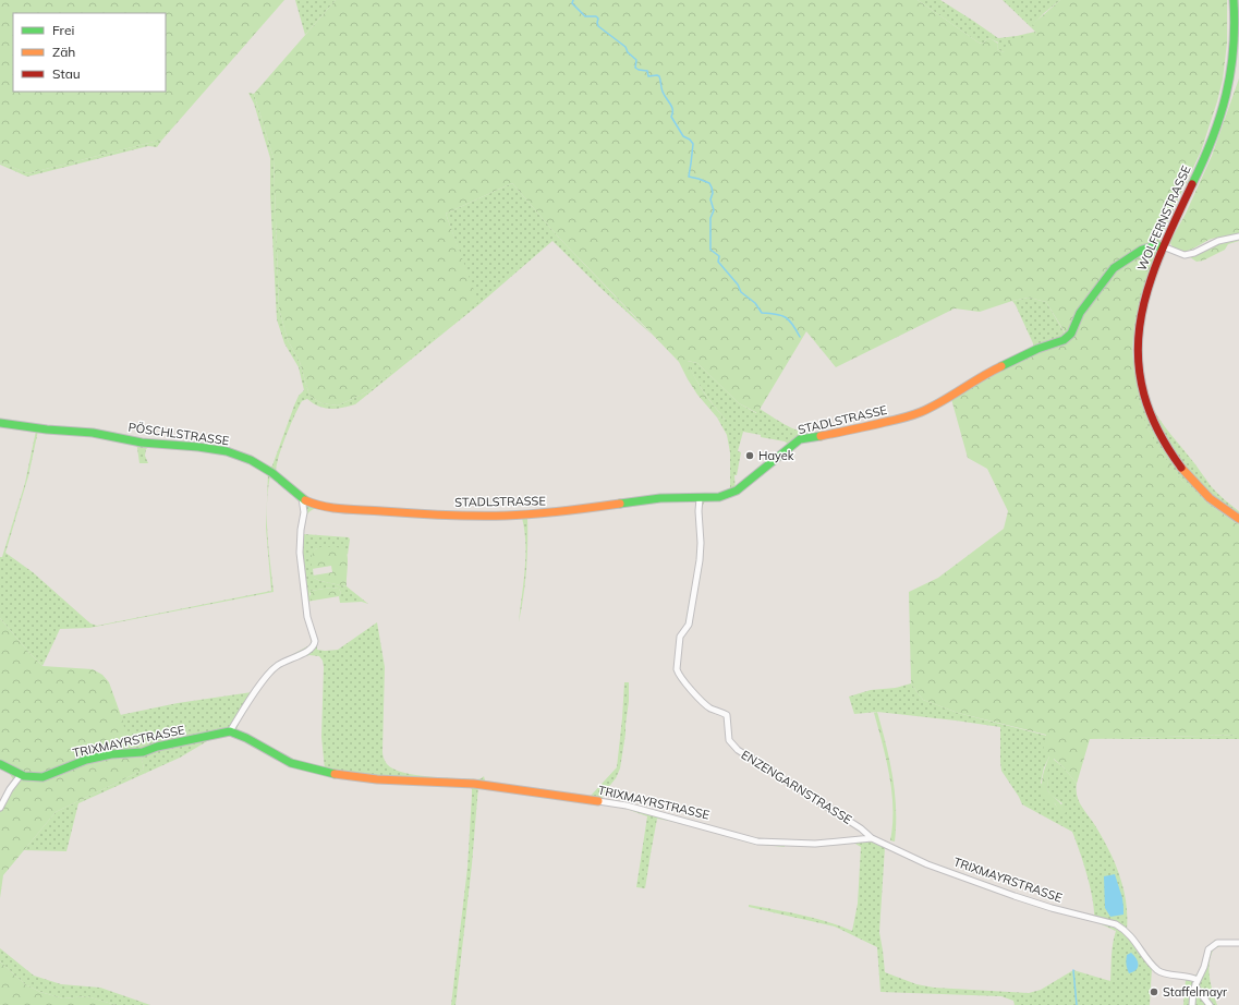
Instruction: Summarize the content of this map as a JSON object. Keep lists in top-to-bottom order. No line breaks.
{"streets":{"street":["WOLFERNSTRASSE","STADLSTRASSE","PÖSCHLSTRASSE","TRIXMAYRSTRASSE","ENZENGARNSTRASSE"]},"crossings":[["WOLFERNSTRASSE","STADLSTRASSE"],["STADLSTRASSE","PÖSCHLSTRASSE"],["STADLSTRASSE","ENZENGARNSTRASSE"],["TRIXMAYRSTRASSE","ENZENGARNSTRASSE"]],"places":["Hayek","Staffelmayr"],"legend":["Frei","Zäh","Stau"]}
